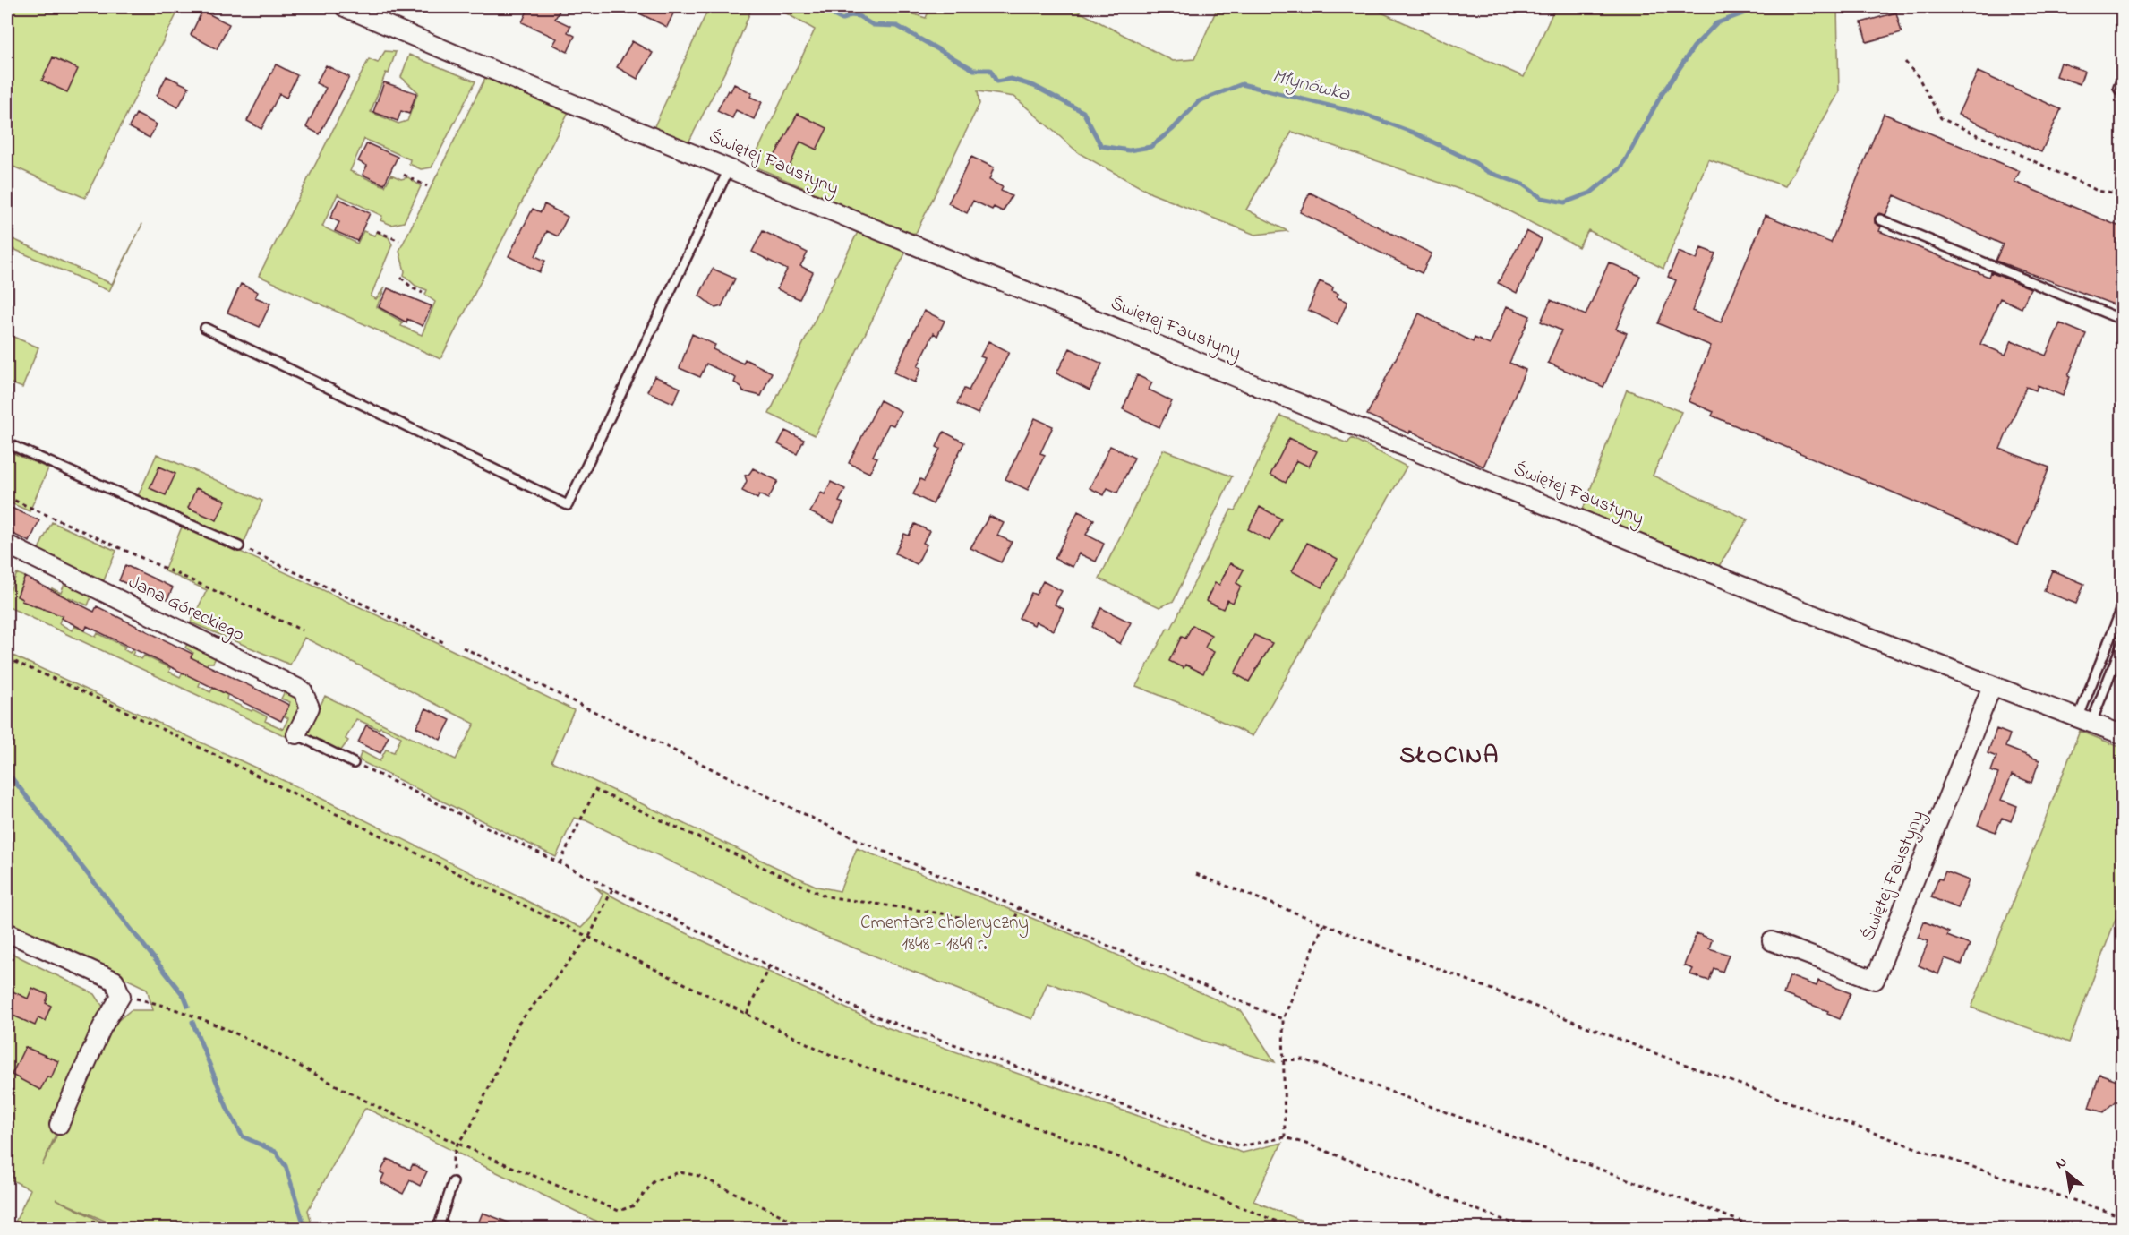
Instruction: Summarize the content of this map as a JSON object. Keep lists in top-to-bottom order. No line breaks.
{"streets":{"street":["Świętej Faustyny","Jana Góreckiego"]},"districts":["SŁOCINA"],"water":["Młynówka"],"parks":["Cmentarz choleryczny 1848 - 1849 r."],"north":"top left"}
